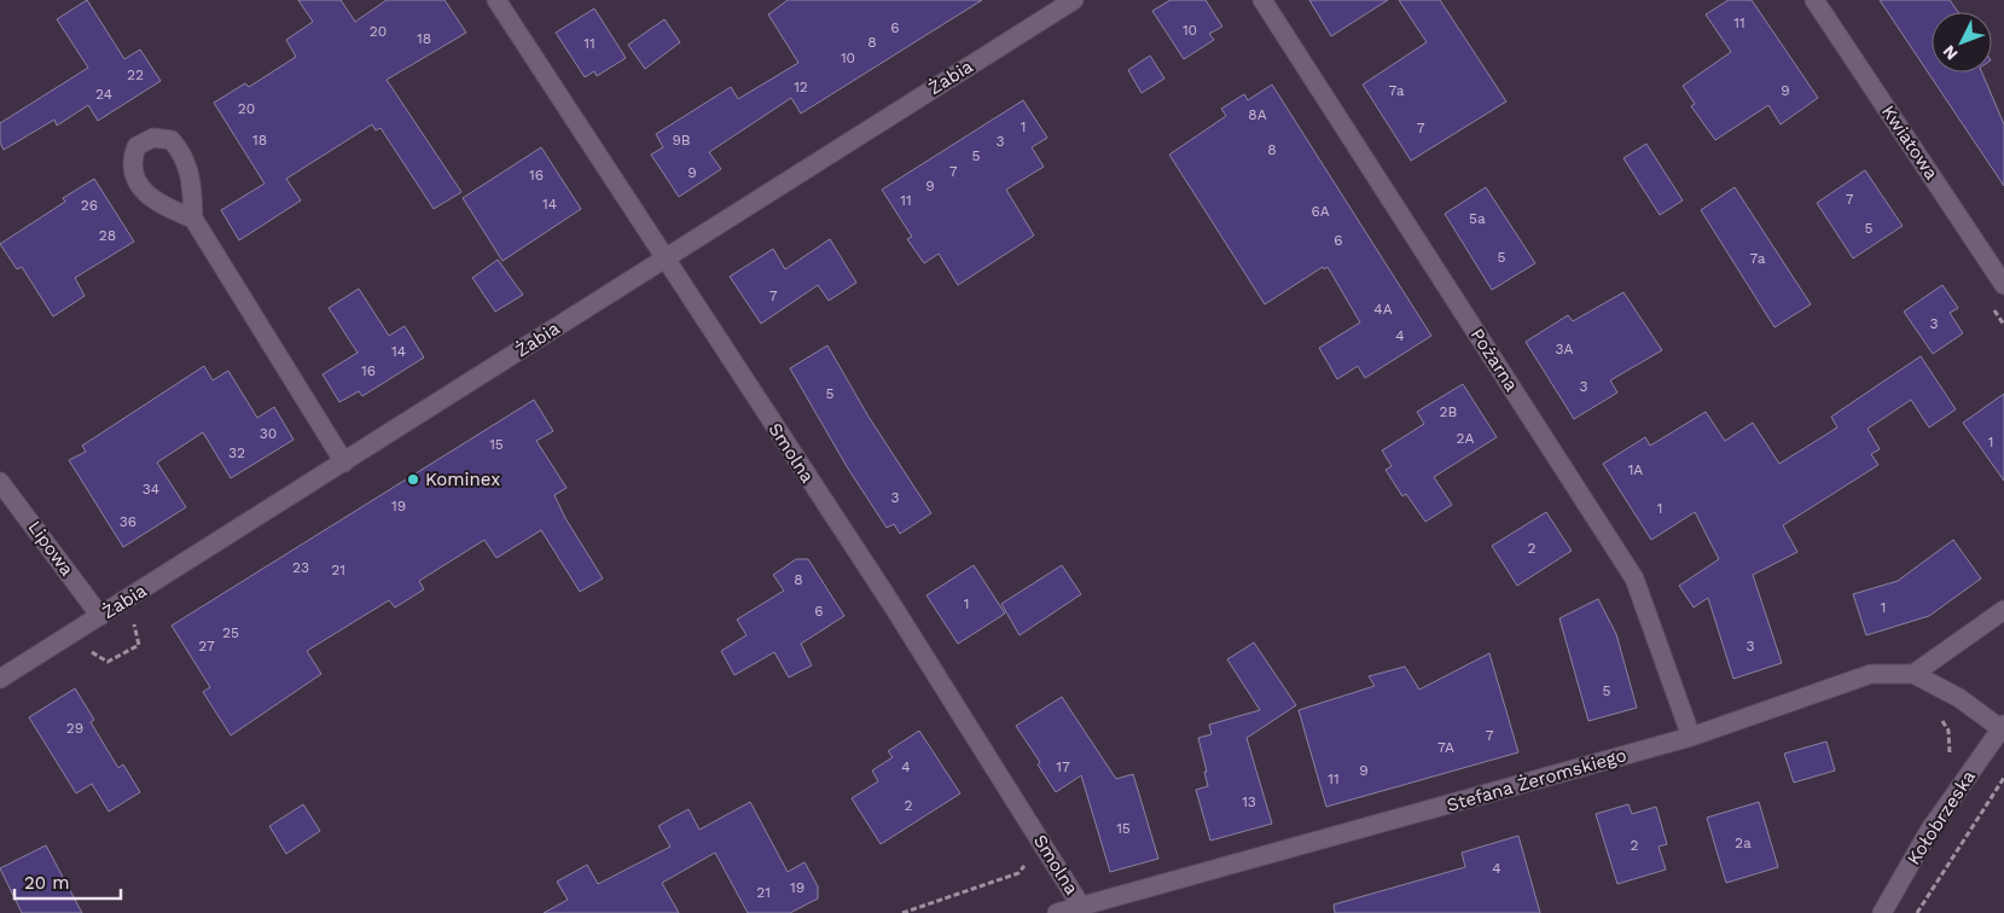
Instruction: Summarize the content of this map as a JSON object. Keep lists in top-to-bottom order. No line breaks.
{"streets":{"street":["Żabia","Kwiatowa","Pożarna","Smolna","Lipowa","Stefana Żeromskiego","Kołobrzeska"]},"crossings":[["Żabia","Smolna"],["Żabia","Lipowa"],["Pożarna","Stefana Żeromskiego"],["Smolna","Stefana Żeromskiego"],["Stefana Żeromskiego","Kołobrzeska"]],"places":["Kominex"],"house_numbers":["11","6","10","20","18","8","11","10","22","12","7a","9","24","20","8A","1","7","18","9B","3","8","5","7","9","16","9","7","11","14","26","6A","5a","5","28","6","5","7a","7","4A","3","4","3A","14","16","3","5","2B","30","2A","1","15","32","1A","34","3","19","1","36","2","23","21","8","1","1","6","25","27","3","5","29","7","7A","4","17","9","11","13","2","15","2a","2","4","19","21"],"scale_bar":"20 m","north":"bottom left"}
